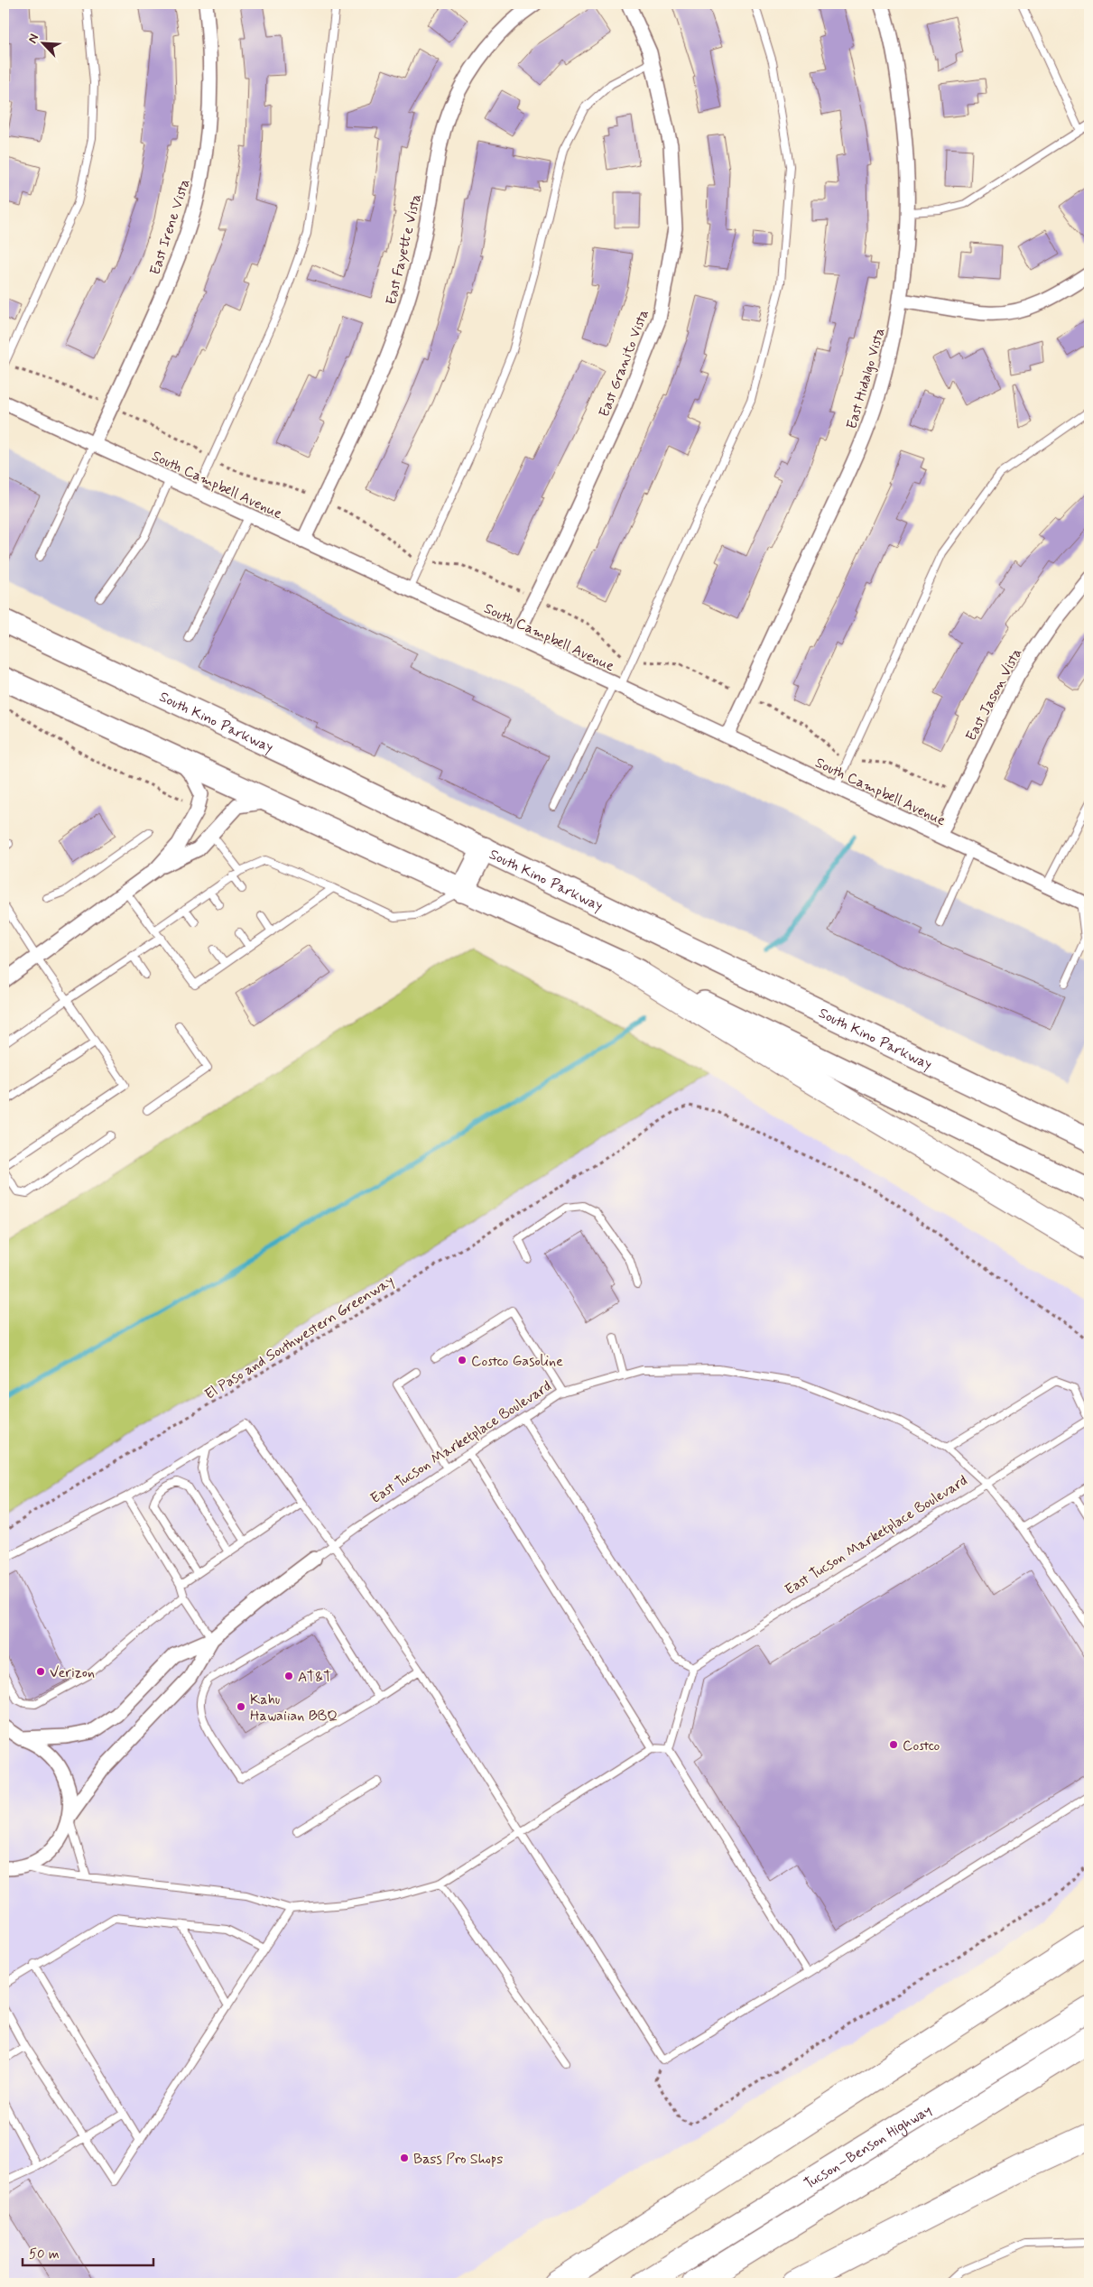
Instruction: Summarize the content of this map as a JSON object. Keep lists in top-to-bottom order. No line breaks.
{"streets":{"highway":["Tucson–Benson Highway"],"main road":["South Kino Parkway"],"street":["East Irene Vista","East Fayette Vista","East Granito Vista","East Hidalgo Vista","South Campbell Avenue","East Jason Vista","East Tucson Marketplace Boulevard"],"path":["El Paso and Southwestern Greenway"]},"crossings":[["East Irene Vista","South Campbell Avenue"],["East Fayette Vista","South Campbell Avenue"],["East Granito Vista","South Campbell Avenue"],["East Hidalgo Vista","South Campbell Avenue"],["South Campbell Avenue","East Jason Vista"]],"places":["Costco Gasoline","Verizon","AT&T","Kahu Hawaiian BBQ","Costco","Bass Pro Shops"],"scale_bar":"50 m","north":"top left"}
